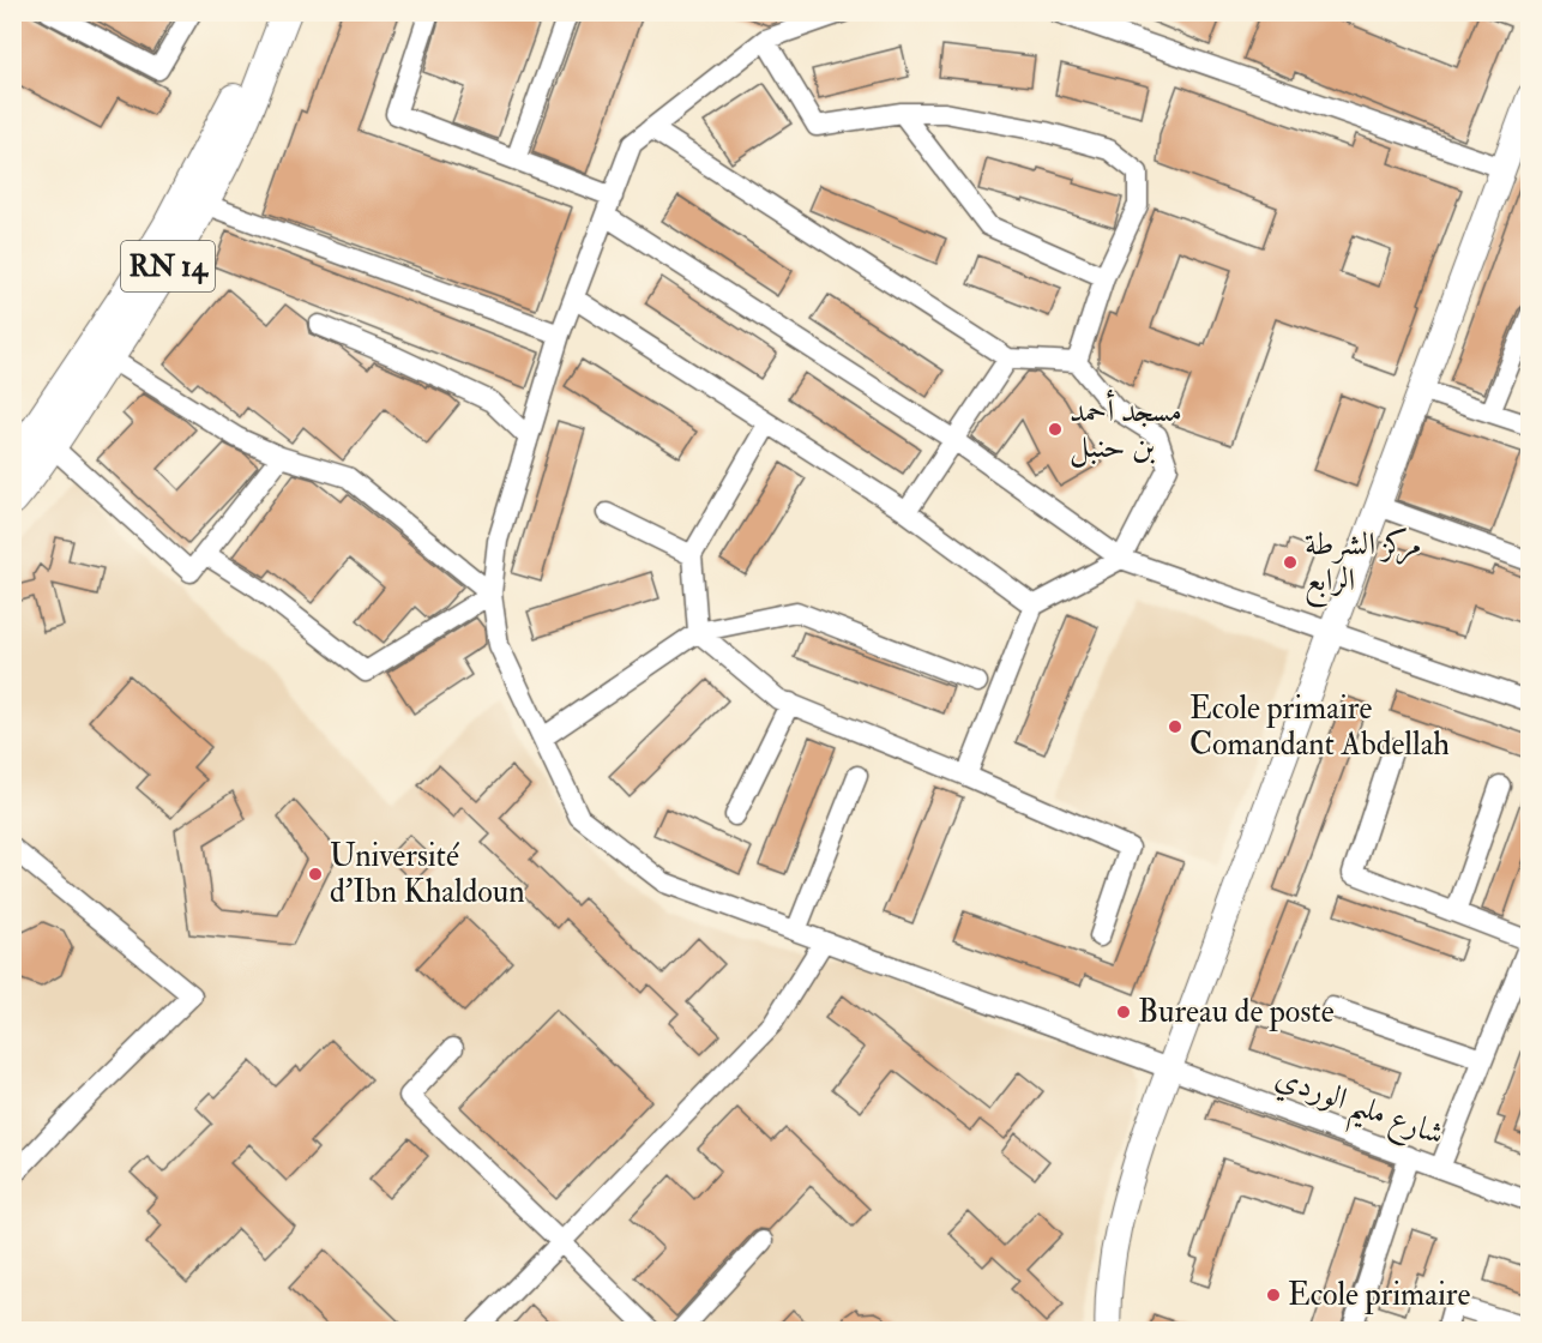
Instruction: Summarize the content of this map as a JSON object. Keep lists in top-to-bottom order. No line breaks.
{"streets":{"highway":["RN 14"],"street":["شارع مليم الوردي"]},"places":["مسجد أحمد بن حنبل","مركز الشرطة الرابع","Ecole primaire Comandant Abdellah","Université d'Ibn Khaldoun","Bureau de poste","Ecole primaire"]}
